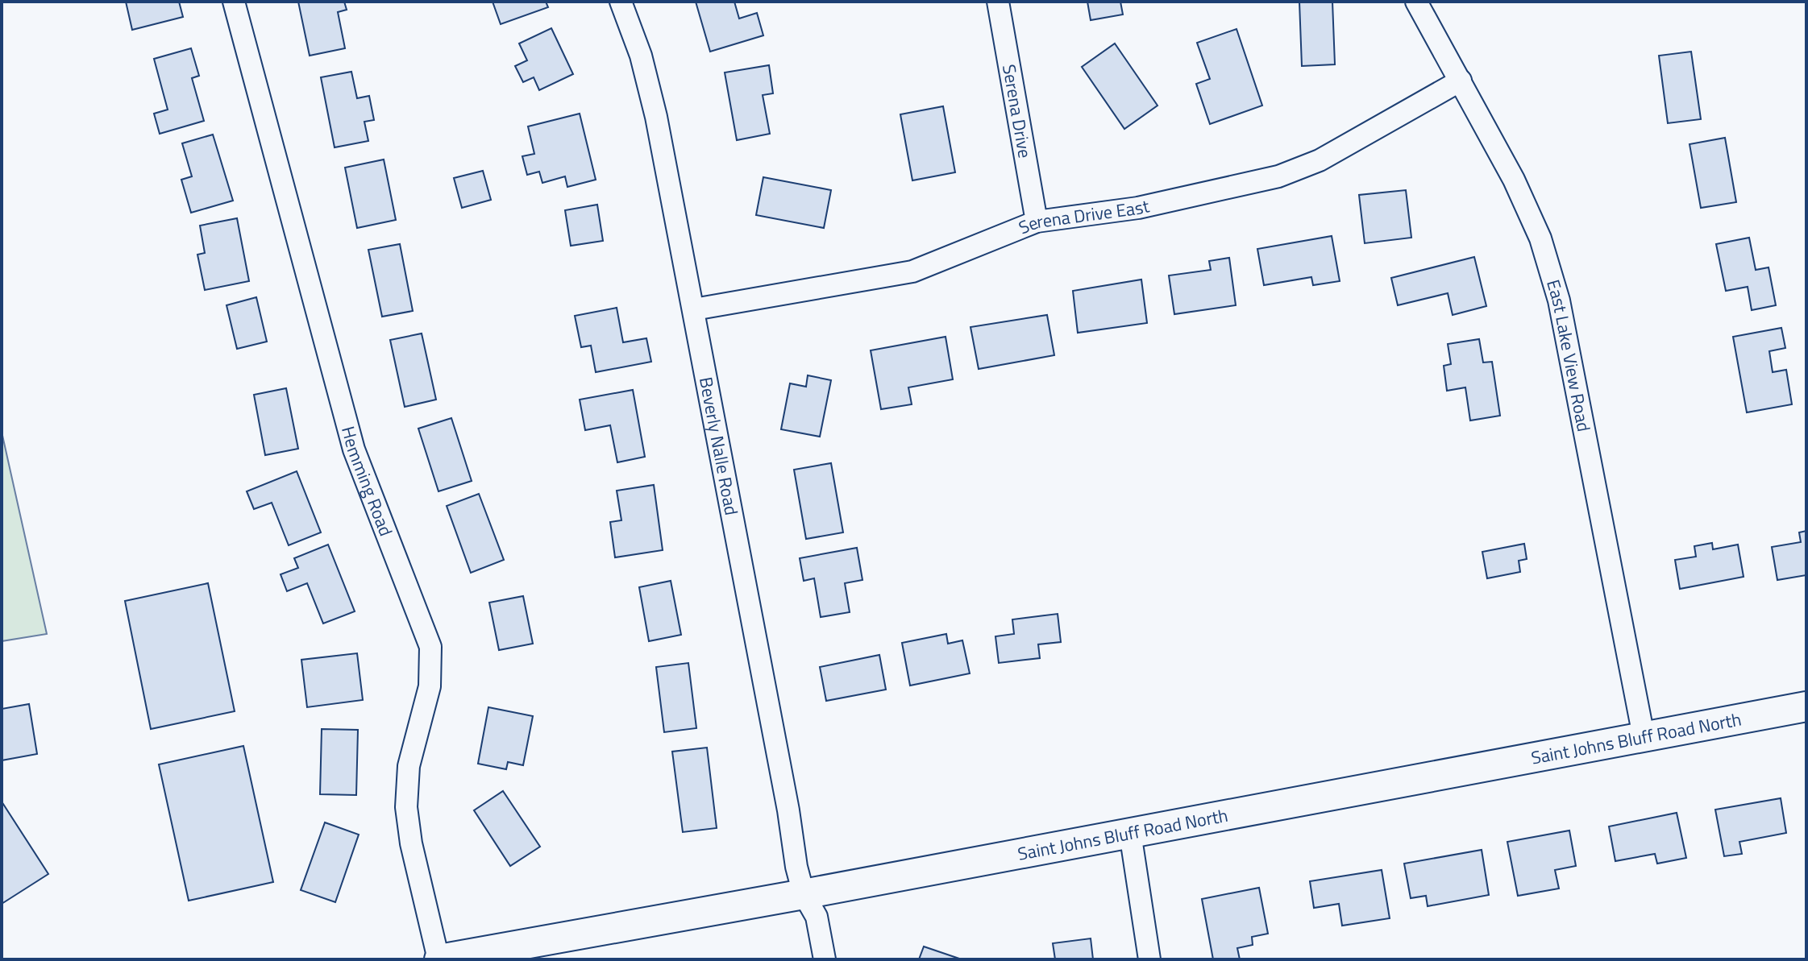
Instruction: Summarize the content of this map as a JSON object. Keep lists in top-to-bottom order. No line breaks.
{"streets":{"main road":["Saint Johns Bluff Road North"],"street":["Serena Drive","Serena Drive East","East Lake View Road","Beverly Nalle Road","Hemming Road"]},"crossings":[["Serena Drive","Serena Drive East"],["Serena Drive East","East Lake View Road"],["Serena Drive East","Beverly Nalle Road"],["East Lake View Road","Saint Johns Bluff Road North"],["Beverly Nalle Road","Saint Johns Bluff Road North"],["Hemming Road","Saint Johns Bluff Road North"]]}
